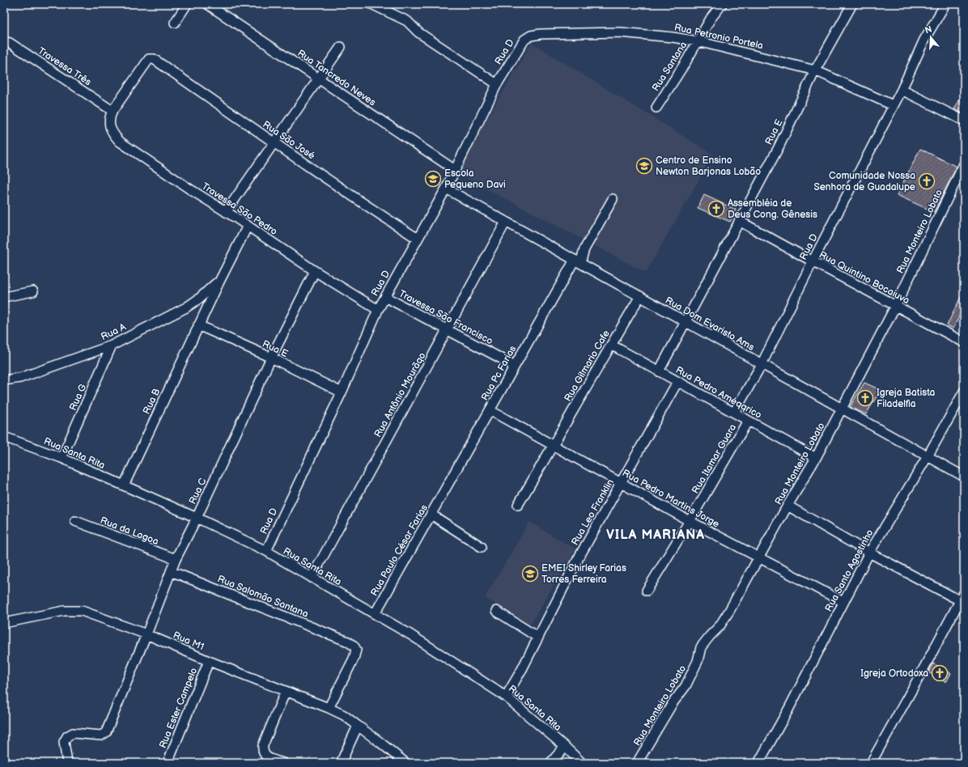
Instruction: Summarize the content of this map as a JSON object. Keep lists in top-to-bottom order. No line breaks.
{"streets":{"street":["Rua Petronio Portela","Rua D","Travessa Três","Rua Santana","Rua Tancredo Neves","Rua E","Rua São José","Travessa São Pedro","Rua Monteiro Lobato","Rua Quintino Bocaiuva","Travessa São Francisco","Rua Dom Evaristo Ams","Rua A","Rua Gilmario Cafe","Rua Pc Farias","Rua Pedro Améqqrico","Rua Antônio Mourãqo","Rua G","Rua B","Rua Santa Rita","Rua Itamar Guara","Rua C","Rua Pedro Martins Jorge","Rua Leo Franklin","Rua da Lagoa","Rua Paulo César Farias","Rua Santo Agostinho","Rua Salomão Santana","Rua M1","Rua Ester Campelo"]},"crossings":[["Rua Petronio Portela","Rua D"],["Rua Petronio Portela","Rua Santana"],["Rua Petronio Portela","Rua E"],["Rua D","Rua Tancredo Neves"],["Rua D","Rua E"],["Rua D","Rua São José"],["Rua D","Travessa São Pedro"],["Rua D","Rua Quintino Bocaiuva"],["Rua D","Travessa São Francisco"],["Rua D","Rua Dom Evaristo Ams"],["Rua D","Rua Pedro Améqqrico"],["Rua D","Rua Santa Rita"],["Travessa Três","Rua São José"],["Travessa Três","Travessa São Pedro"],["Rua E","Rua Quintino Bocaiuva"],["Rua E","Rua Dom Evaristo Ams"],["Rua E","Rua A"],["Rua E","Rua Pedro Améqqrico"],["Rua E","Rua B"],["Rua E","Rua C"],["Rua São José","Travessa São Pedro"],["Travessa São Pedro","Rua A"],["Travessa São Pedro","Rua C"],["Rua Monteiro Lobato","Rua Quintino Bocaiuva"],["Rua Monteiro Lobato","Rua Dom Evaristo Ams"],["Rua Monteiro Lobato","Rua Pedro Améqqrico"],["Rua Monteiro Lobato","Rua Pedro Martins Jorge"],["Travessa São Francisco","Rua Pc Farias"],["Travessa São Francisco","Rua Antônio Mourãqo"],["Rua Dom Evaristo Ams","Rua Gilmario Cafe"],["Rua Dom Evaristo Ams","Rua Pc Farias"],["Rua Dom Evaristo Ams","Rua Antônio Mourãqo"],["Rua Dom Evaristo Ams","Rua Santo Agostinho"],["Rua A","Rua G"],["Rua A","Rua B"],["Rua Gilmario Cafe","Rua Pedro Améqqrico"],["Rua Gilmario Cafe","Rua Pedro Martins Jorge"],["Rua Pc Farias","Rua Pedro Martins Jorge"],["Rua Pc Farias","Rua Paulo César Farias"],["Rua Pedro Améqqrico","Rua Itamar Guara"],["Rua Pedro Améqqrico","Rua Leo Franklin"],["Rua Antônio Mourãqo","Rua Santa Rita"],["Rua G","Rua Santa Rita"],["Rua B","Rua Santa Rita"],["Rua Santa Rita","Rua C"],["Rua Santa Rita","Rua Leo Franklin"],["Rua Santa Rita","Rua Paulo César Farias"],["Rua Itamar Guara","Rua Pedro Martins Jorge"],["Rua C","Rua da Lagoa"],["Rua C","Rua Salomão Santana"],["Rua C","Rua M1"],["Rua Pedro Martins Jorge","Rua Leo Franklin"],["Rua Pedro Martins Jorge","Rua Santo Agostinho"],["Rua Salomão Santana","Rua M1"],["Rua M1","Rua Ester Campelo"]],"districts":["VILA MARIANA"],"places":{"school or university":["Centro de Ensino Newton Barjonas Lobão","Escola Pequeno Davi","EMEI Shirley Farias Torres Ferreira"],"church":["Comunidade Nossa Senhora de Guadalupe","Assembléia de Deus Cong. Gênesis","Igreja Batista Filadelfia","Igreja Ortodoxa"]},"north":"top"}
